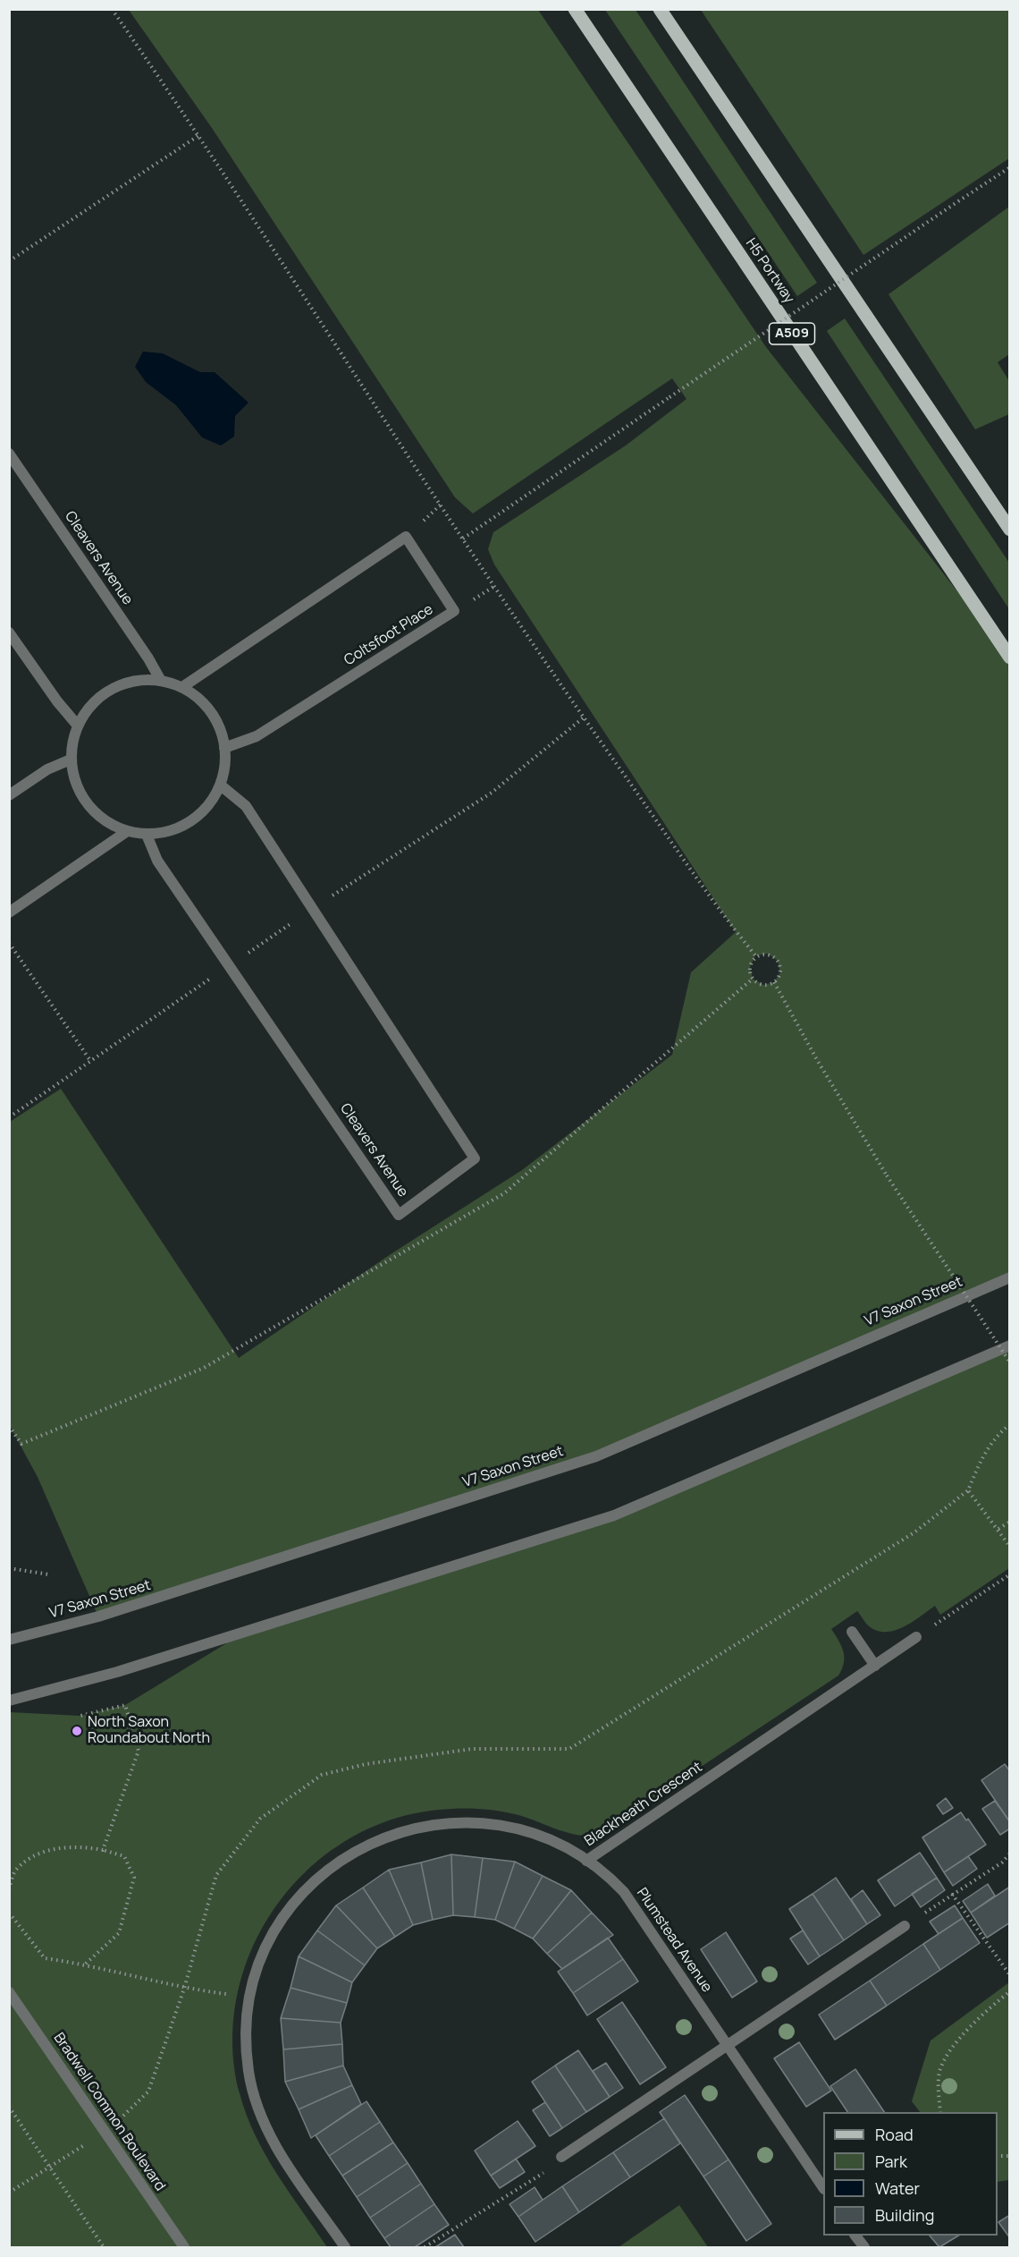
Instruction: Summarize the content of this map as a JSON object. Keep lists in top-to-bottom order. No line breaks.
{"streets":{"main road":["H5 Portway","A509"],"street":["Cleavers Avenue","Coltsfoot Place","V7 Saxon Street","Blackheath Crescent","Plumstead Avenue","Bradwell Common Boulevard"]},"crossings":[["Cleavers Avenue","Coltsfoot Place"],["Blackheath Crescent","Plumstead Avenue"]],"places":["North Saxon Roundabout North"],"legend":["Road","Park","Water","Building"]}
